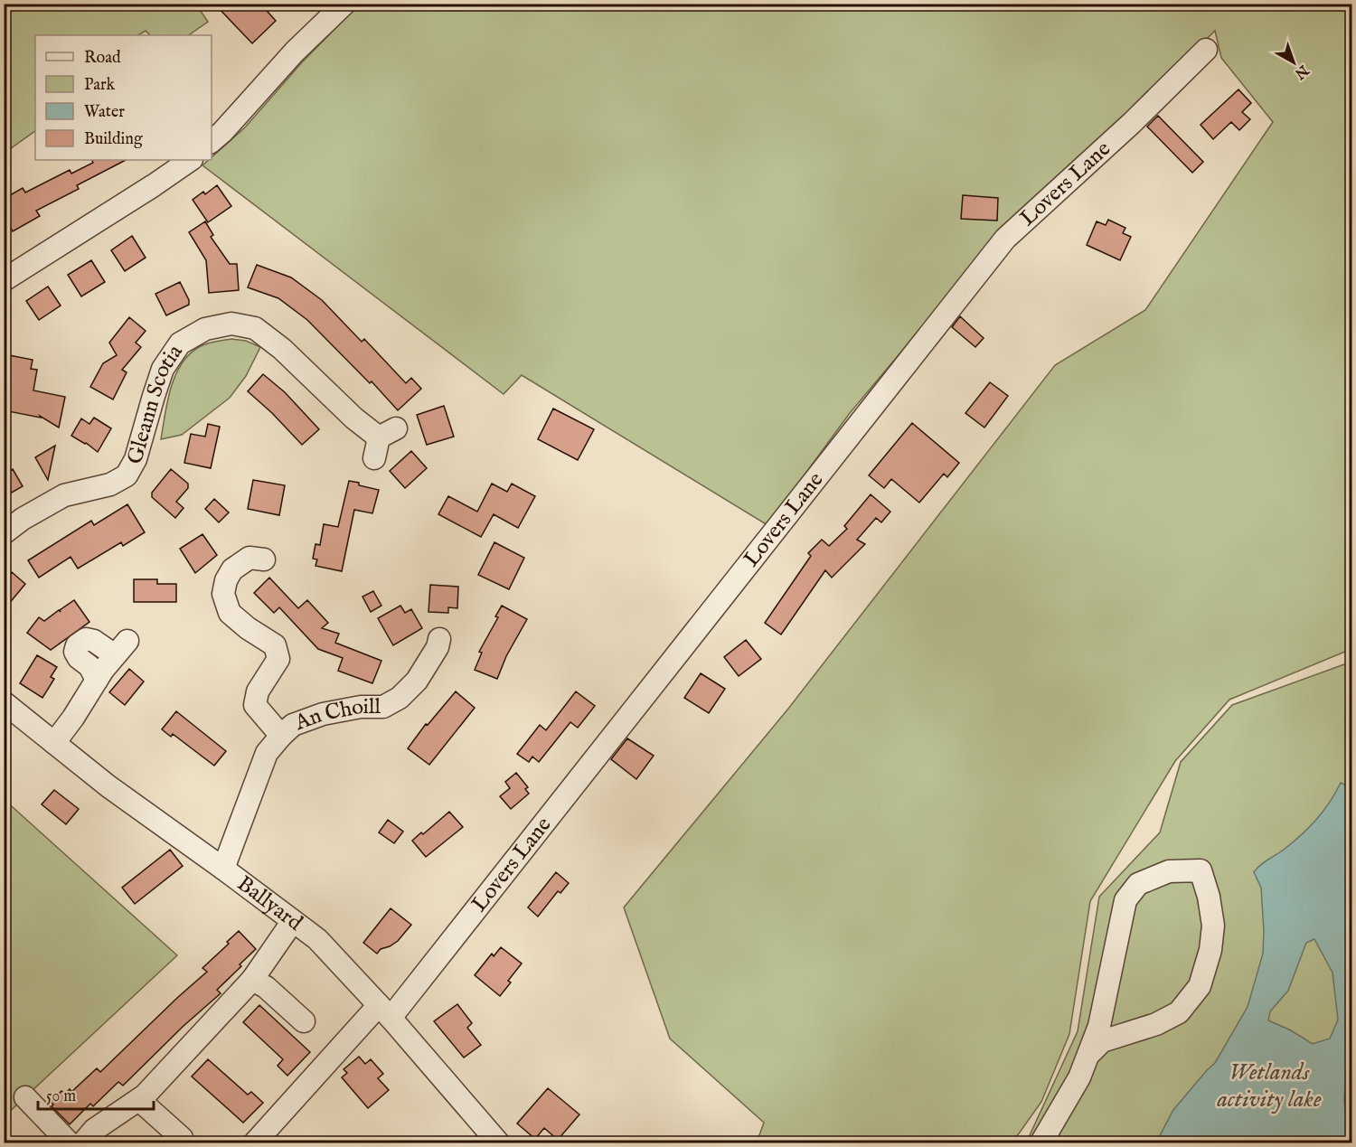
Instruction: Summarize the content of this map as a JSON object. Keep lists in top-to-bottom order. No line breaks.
{"streets":{"street":["Lovers Lane","Gleann Scotia","An Choill","Ballyard"]},"crossings":[["Lovers Lane","Ballyard"],["An Choill","Ballyard"]],"water":["Wetlands activity lake"],"legend":["Road","Park","Water","Building"],"scale_bar":"50 m","north":"bottom right"}
